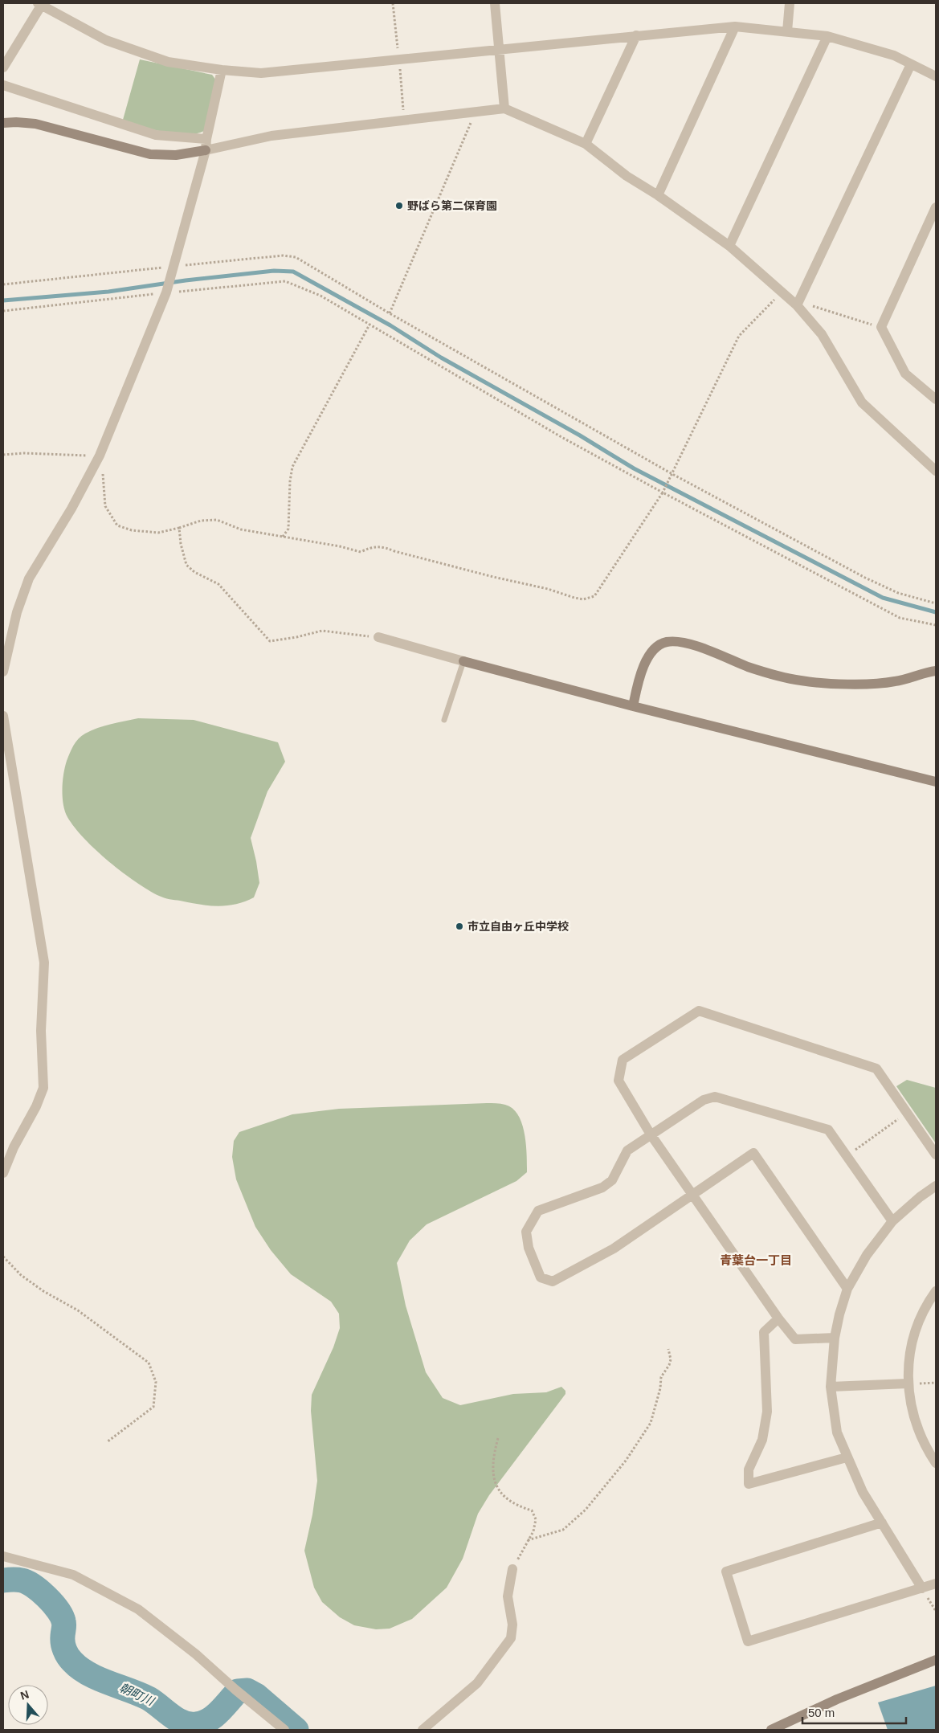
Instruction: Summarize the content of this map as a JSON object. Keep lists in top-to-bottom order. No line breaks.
{"districts":["青葉台一丁目"],"water":["朝町川"],"places":["野ばら第二保育園","市立自由ヶ丘中学校"],"scale_bar":"50 m","north":"top"}
